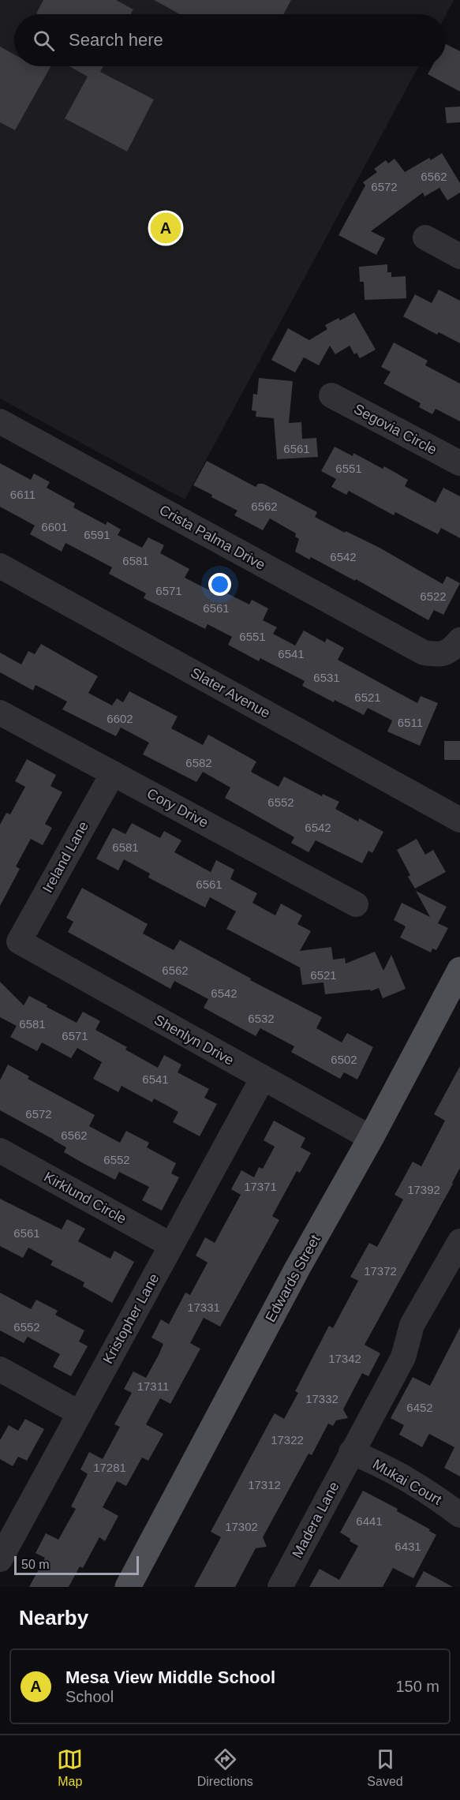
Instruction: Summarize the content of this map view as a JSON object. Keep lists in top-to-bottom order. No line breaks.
{"streets":{"main road":["Edwards Street"],"street":["Segovia Circle","Crista Palma Drive","Slater Avenue","Cory Drive","Ireland Lane","Shenlyn Drive","Kirklund Circle","Kristopher Lane","Mukai Court","Madera Lane"]},"crossings":[["Cory Drive","Ireland Lane"],["Ireland Lane","Shenlyn Drive"],["Shenlyn Drive","Edwards Street"],["Shenlyn Drive","Kristopher Lane"],["Kirklund Circle","Kristopher Lane"],["Mukai Court","Madera Lane"]],"house_numbers":["6562","6572","6561","6551","6611","6562","6601","6591","6542","6581","6571","6522","6561","6551","6541","6531","6521","6602","6511","6582","6552","6542","6581","6561","6562","6521","6542","6532","6581","6571","6502","6541","6572","6562","6552","17371","17392","6561","17372","17331","6552","17342","17311","17332","6452","17322","17281","17312","6441","17302","6431"],"scale_bar":"50 m","page":{"search":"Search here","pins":"A","scale":"50 m","heading":"Nearby","list":[{"mark":"A","name":"Mesa View Middle School","note":"School","value":"150 m"}],"nav":["Map","Directions","Saved"]}}
